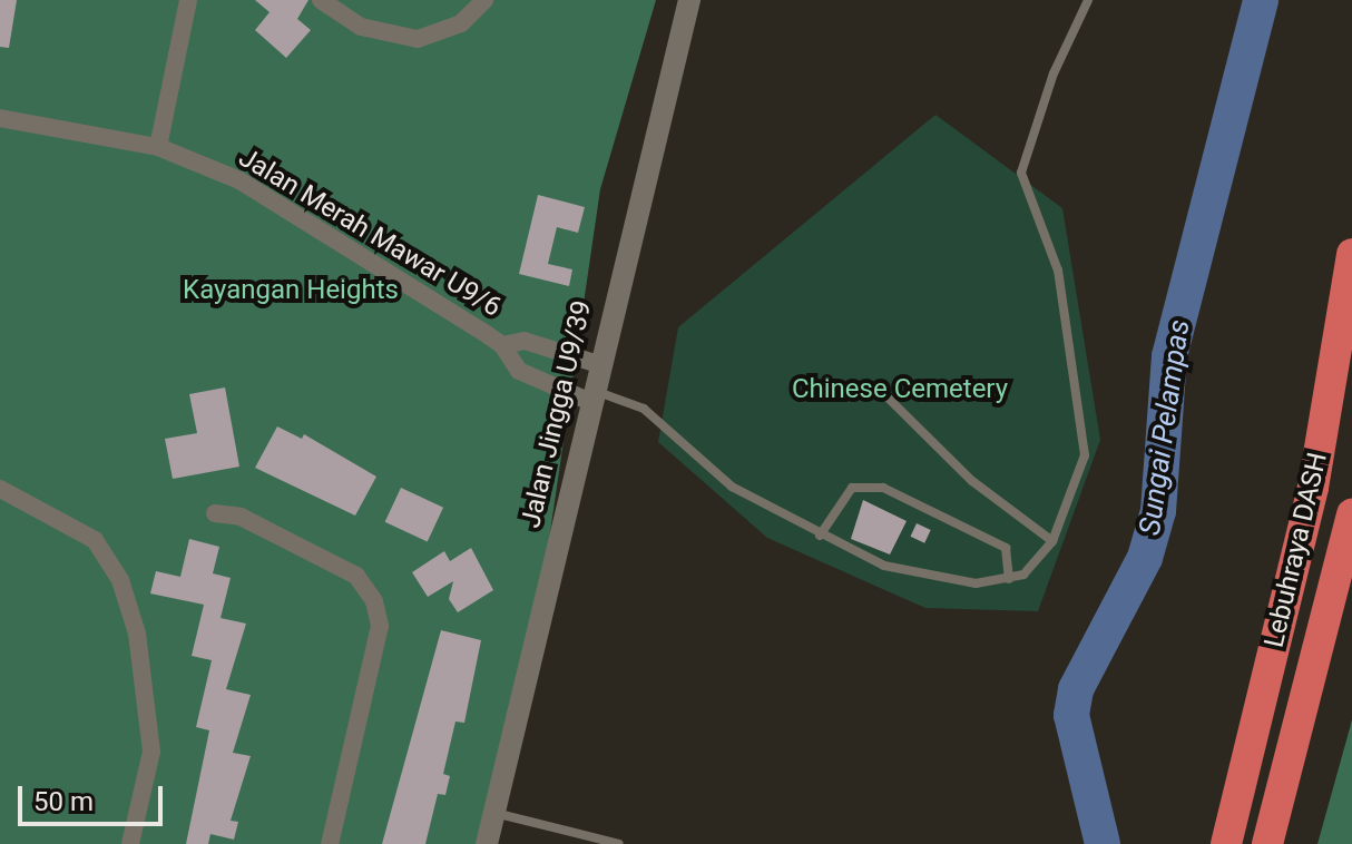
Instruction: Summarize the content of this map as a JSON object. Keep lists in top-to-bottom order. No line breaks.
{"streets":{"highway":["Lebuhraya DASH"],"street":["Jalan Merah Mawar U9/6","Jalan Jingga U9/39"]},"crossings":[["Jalan Merah Mawar U9/6","Jalan Jingga U9/39"]],"water":["Sungai Pelampas"],"parks":["Kayangan Heights","Chinese Cemetery"],"scale_bar":"50 m"}
